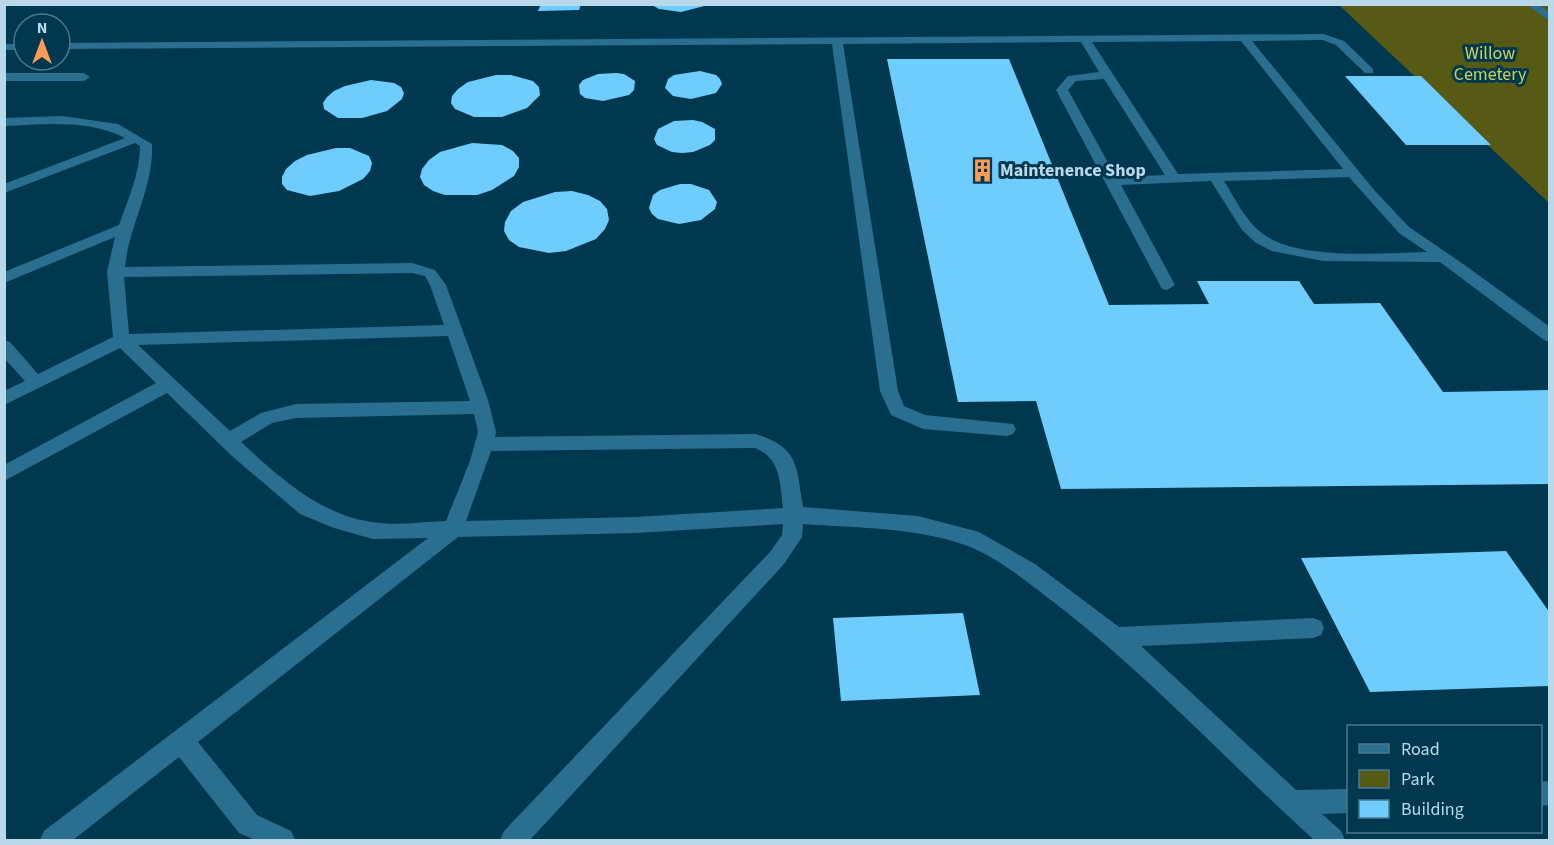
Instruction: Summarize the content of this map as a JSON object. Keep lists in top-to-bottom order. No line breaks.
{"parks":["Willow Cemetery"],"places":{"building":["Maintenence Shop"]},"legend":["Road","Park","Building"],"north":"top"}
